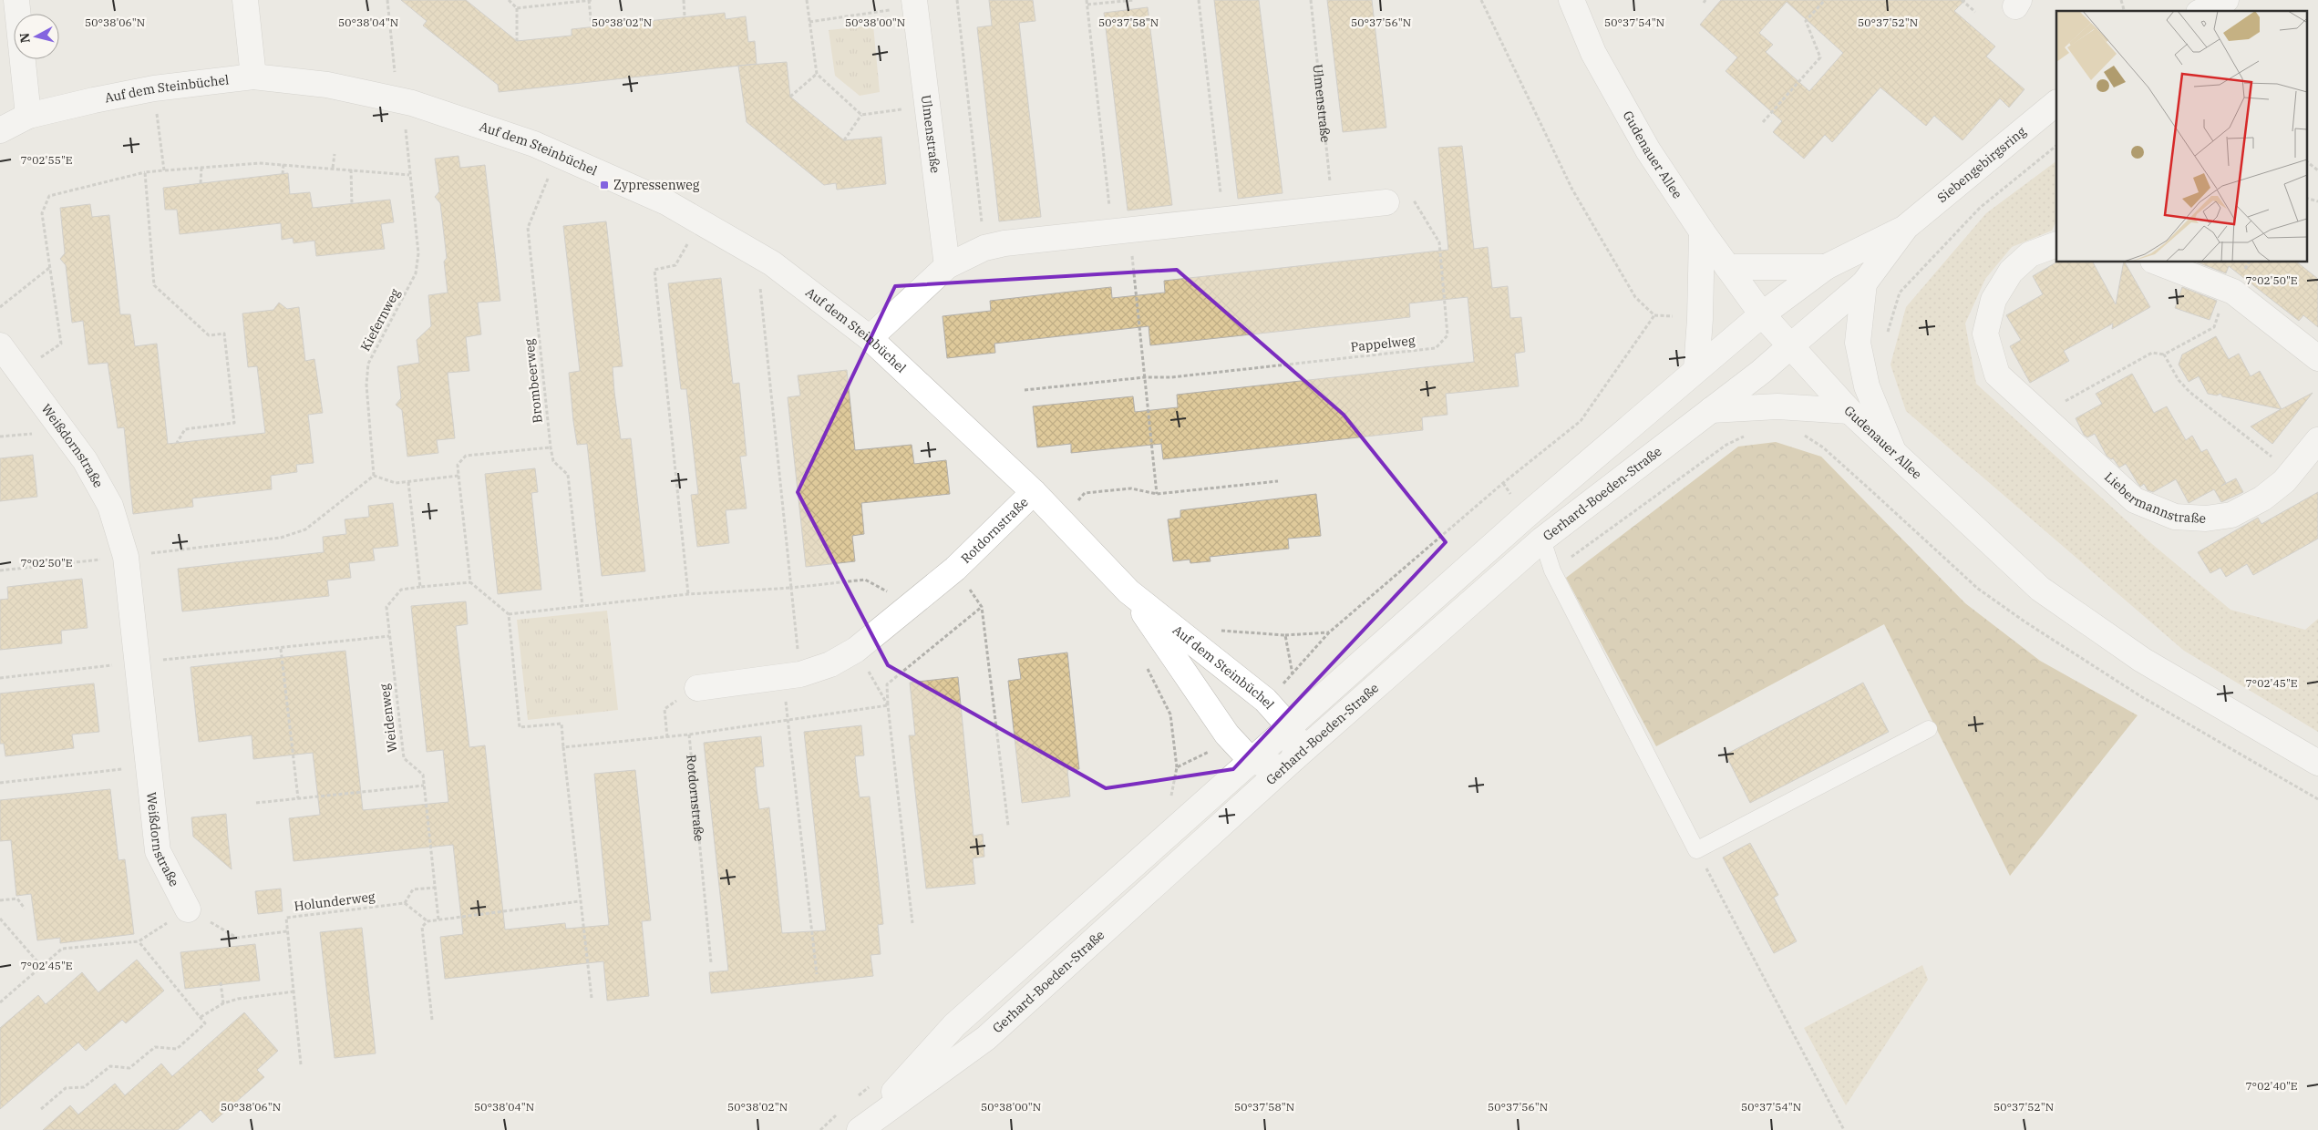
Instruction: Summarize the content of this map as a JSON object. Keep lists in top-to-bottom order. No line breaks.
{"streets":{"street":["Auf dem Steinbüchel","Ulmenstraße","Gudenauer Allee","Siebengebirgsring","Weißdornstraße","Liebermannstraße","Gerhard-Boeden-Straße","Rotdornstraße"],"path":["Kiefernweg","Pappelweg","Brombeerweg","Weidenweg","Holunderweg"]},"crossings":[["Auf dem Steinbüchel","Kiefernweg"],["Auf dem Steinbüchel","Brombeerweg"],["Auf dem Steinbüchel","Gerhard-Boeden-Straße"],["Auf dem Steinbüchel","Rotdornstraße"],["Gudenauer Allee","Siebengebirgsring"],["Gudenauer Allee","Gerhard-Boeden-Straße"],["Siebengebirgsring","Gerhard-Boeden-Straße"]],"places":{"transit":["Zypressenweg"]},"north":"left","coordinates":["50°38'06\"N","50°38'04\"N","50°38'02\"N","50°38'00\"N","50°37'58\"N","50°37'56\"N","50°37'54\"N","50°37'52\"N","7°02'55\"E","7°02'50\"E","7°02'45\"E","7°02'40\"E"]}
